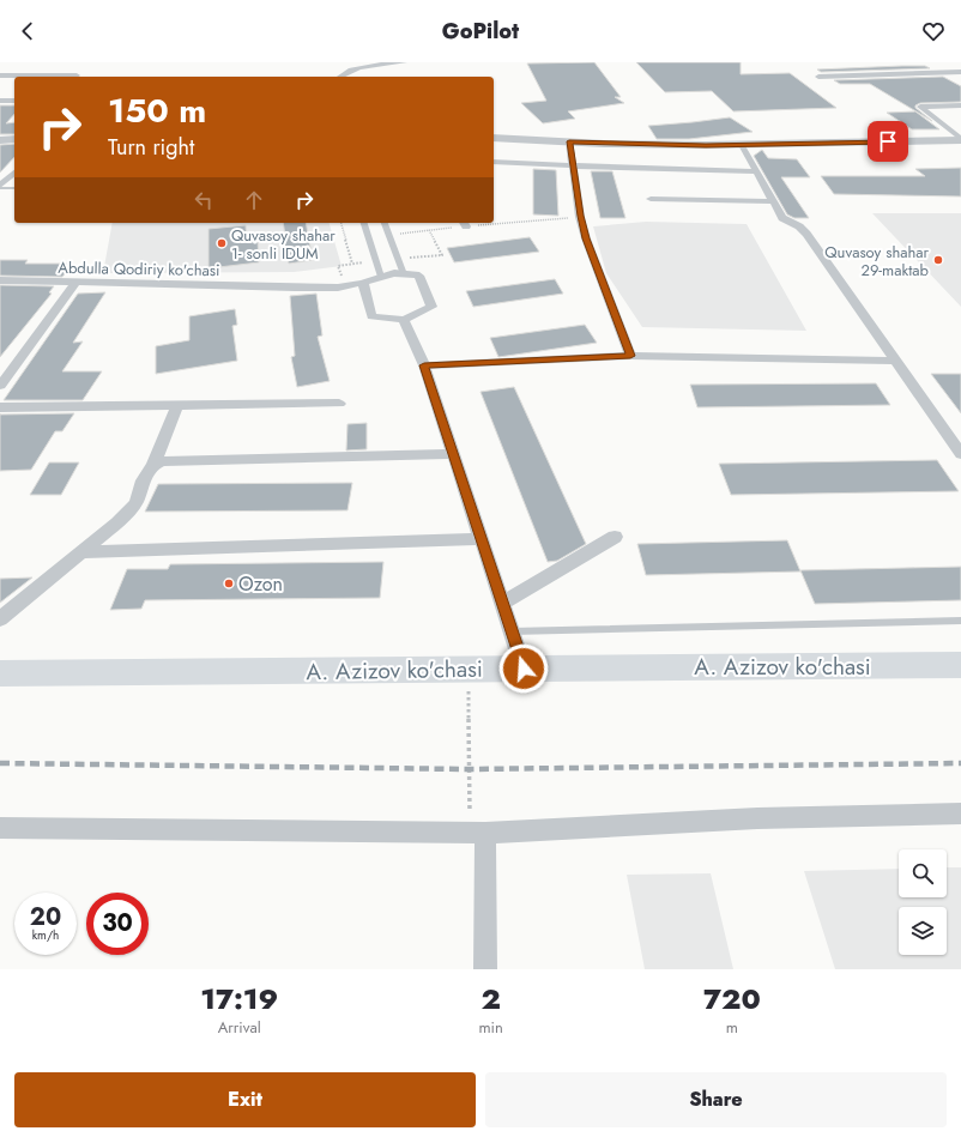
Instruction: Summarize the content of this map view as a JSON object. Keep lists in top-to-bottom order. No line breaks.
{"streets":{"main road":["A. Azizov ko'chasi"],"street":["Abdulla Qodiriy ko'chasi"]},"places":["Quvasoy shahar 1- sonli IDUM","Quvasoy shahar 29-maktab","Ozon"],"page":{"header":"GoPilot","turn":["150 m","Turn right"],"speed":"20 km/h","limit":"30","eta":["17:19","Arrival","2","min","720","m"],"buttons":["Exit","Share"]}}
